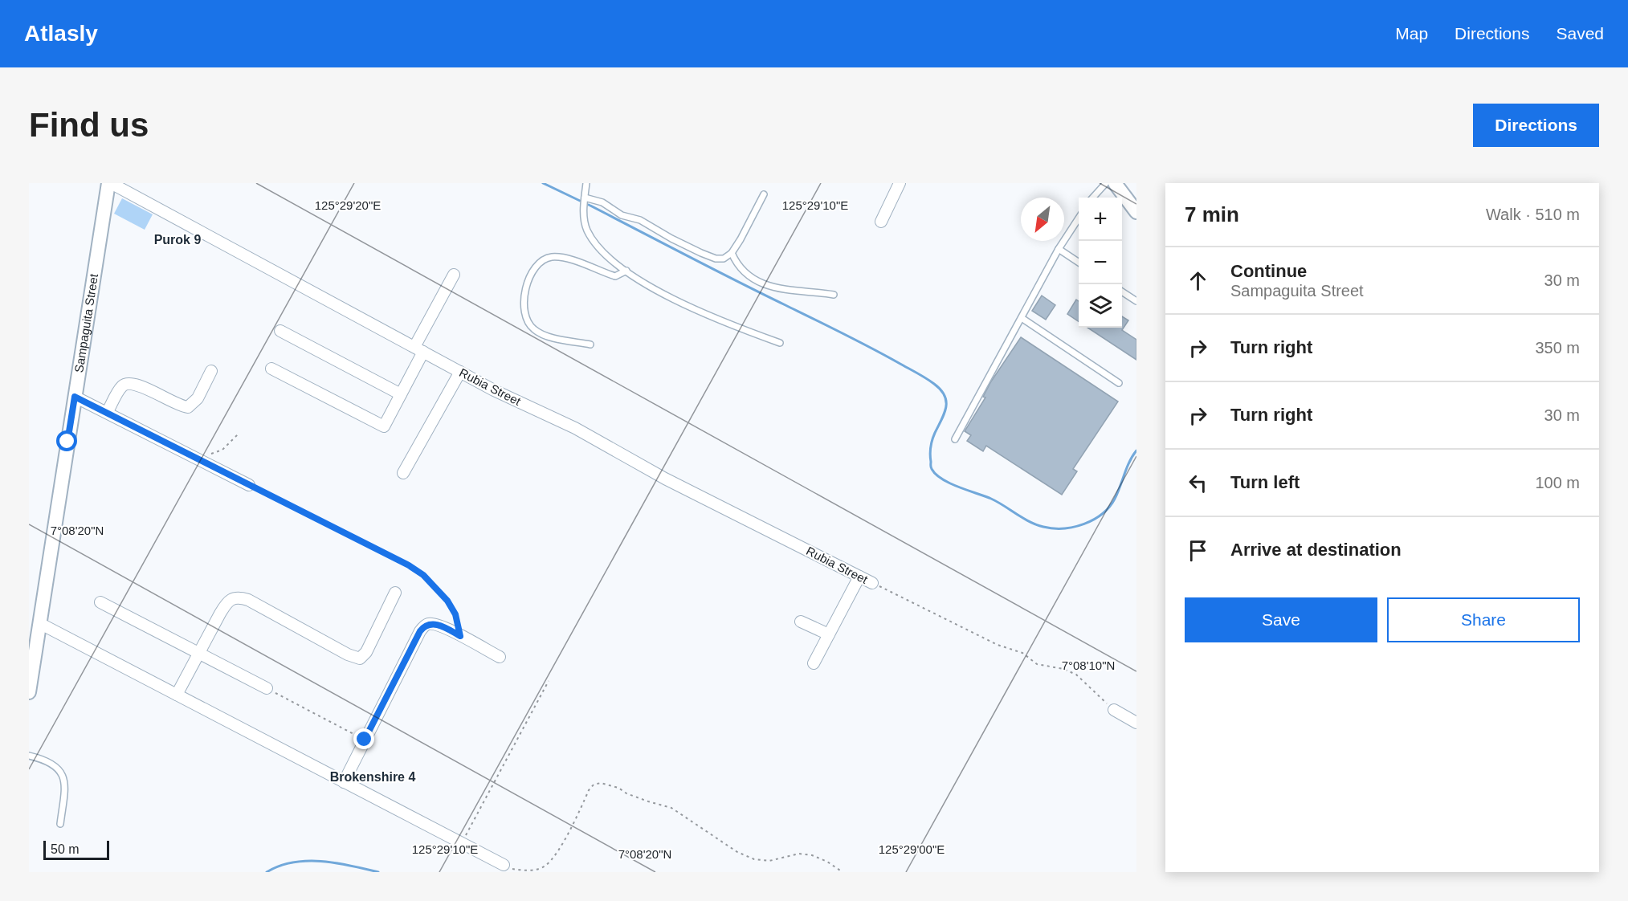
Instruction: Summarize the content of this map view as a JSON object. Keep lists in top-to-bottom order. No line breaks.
{"streets":{"street":["Sampaguita Street","Rubia Street"]},"crossings":[["Sampaguita Street","Rubia Street"]],"districts":["Purok 9","Brokenshire 4"],"scale_bar":"50 m","north":"bottom left","page":{"header":"Atlasly","nav":["Map","Directions","Saved"],"buttons":["Directions",["Save","Share"]],"title":"Find us","heading":["7 min","Walk · 510 m"],"map_buttons":["+","−"],"list":[["Continue","Sampaguita Street","30 m"],["Turn right","350 m"],["Turn right","30 m"],["Turn left","100 m"],"Arrive at destination"],"scale":"50 m"},"coordinates":["125°29'20\"E","125°29'10\"E","7°08'20\"N","7°08'10\"N","125°29'00\"E"]}
